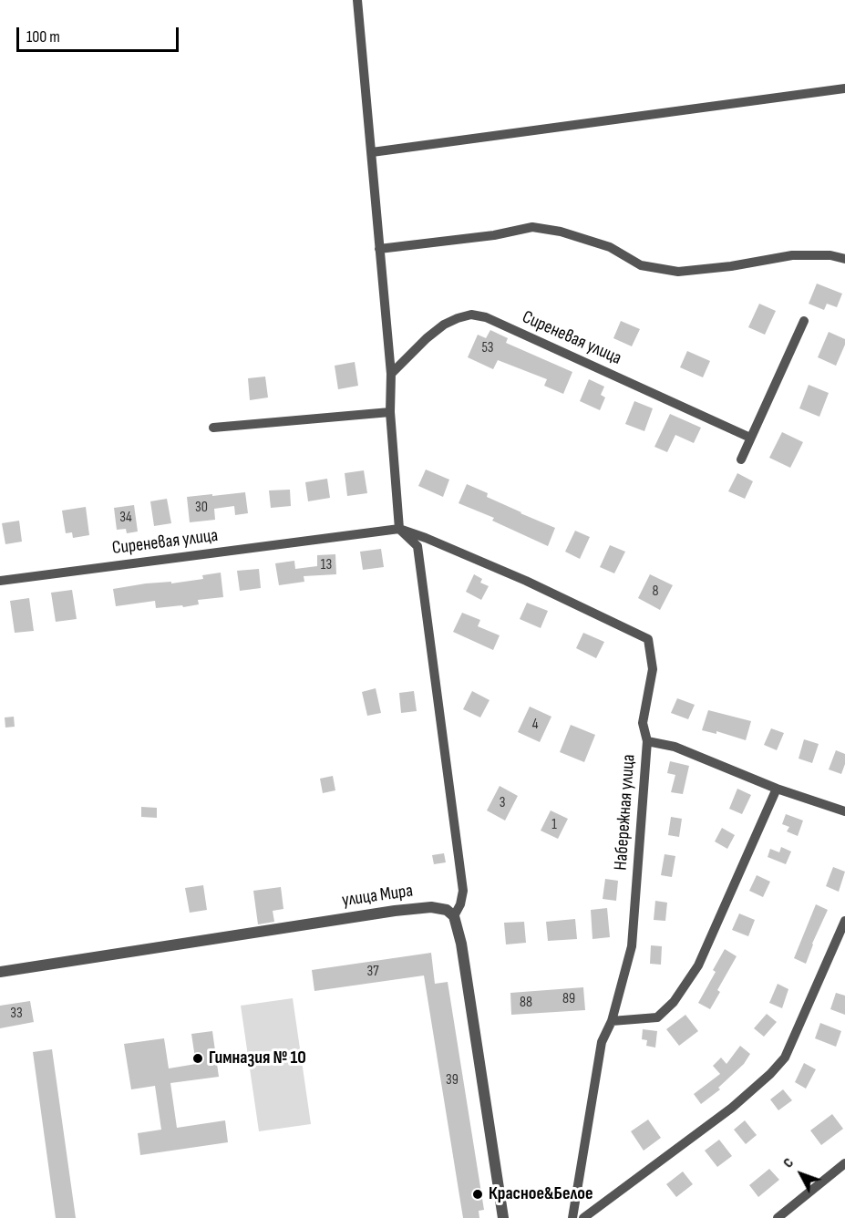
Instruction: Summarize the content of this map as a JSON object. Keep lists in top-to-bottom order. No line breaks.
{"streets":{"street":["Сиреневая улица","Набережная улица","улица Мира"]},"crossings":[["Сиреневая улица","Набережная улица"]],"places":["Гимназия № 10","Красное&Белое"],"house_numbers":["53","30","34","13","8","4","3","1","37","89","88","33","39"],"scale_bar":"100 m","north":"top left"}
